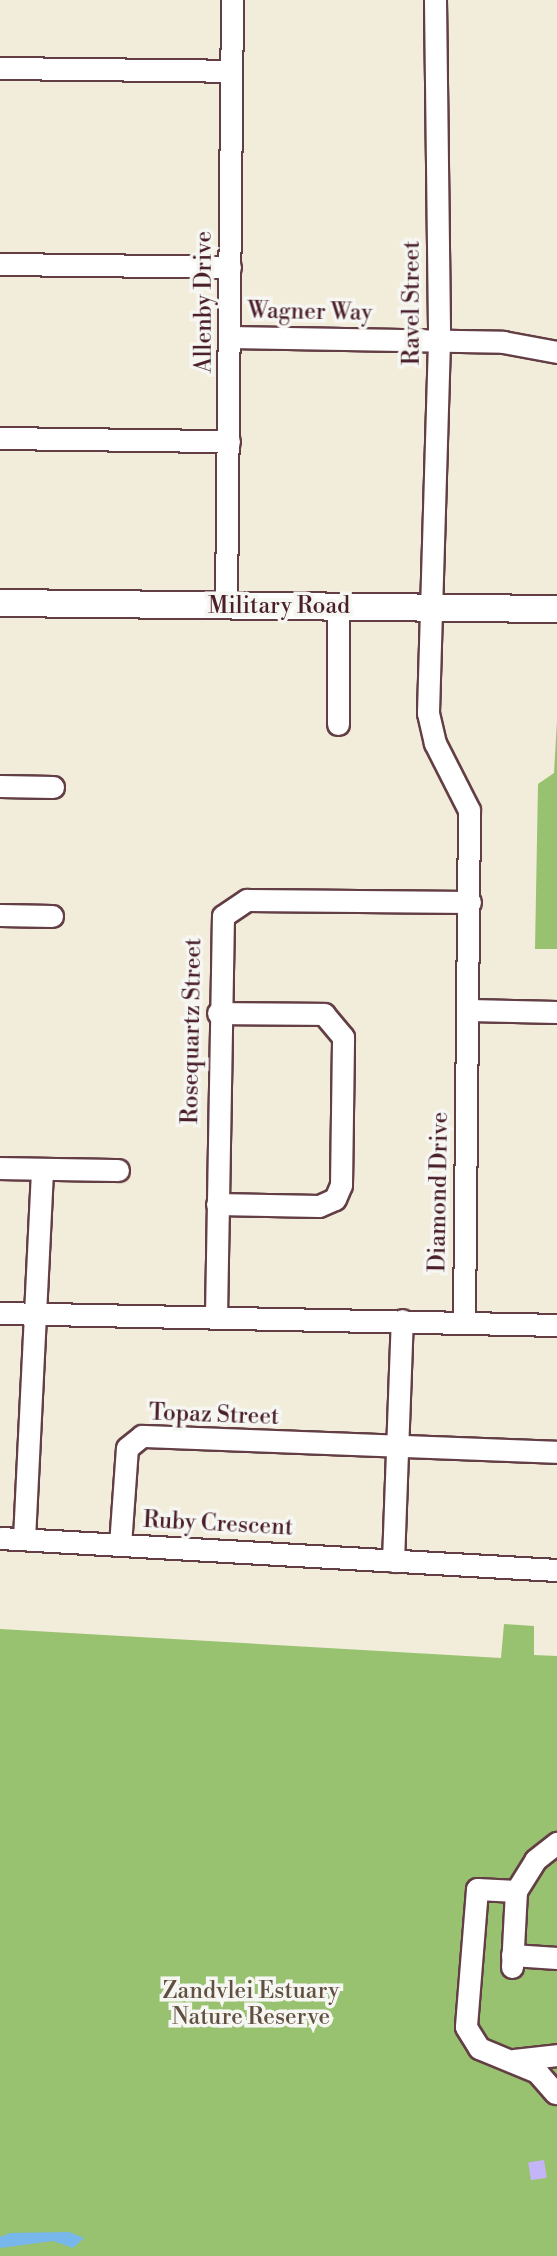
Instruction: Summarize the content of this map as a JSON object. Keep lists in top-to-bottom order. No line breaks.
{"streets":{"main road":["Military Road"],"street":["Allenby Drive","Ravel Street","Wagner Way","Rosequartz Street","Diamond Drive","Topaz Street","Ruby Crescent"]},"crossings":[["Allenby Drive","Wagner Way"],["Allenby Drive","Military Road"],["Ravel Street","Wagner Way"],["Ravel Street","Military Road"],["Ravel Street","Diamond Drive"],["Military Road","Diamond Drive"],["Rosequartz Street","Diamond Drive"],["Topaz Street","Ruby Crescent"]],"parks":["Zandvlei Estuary Nature Reserve"]}
